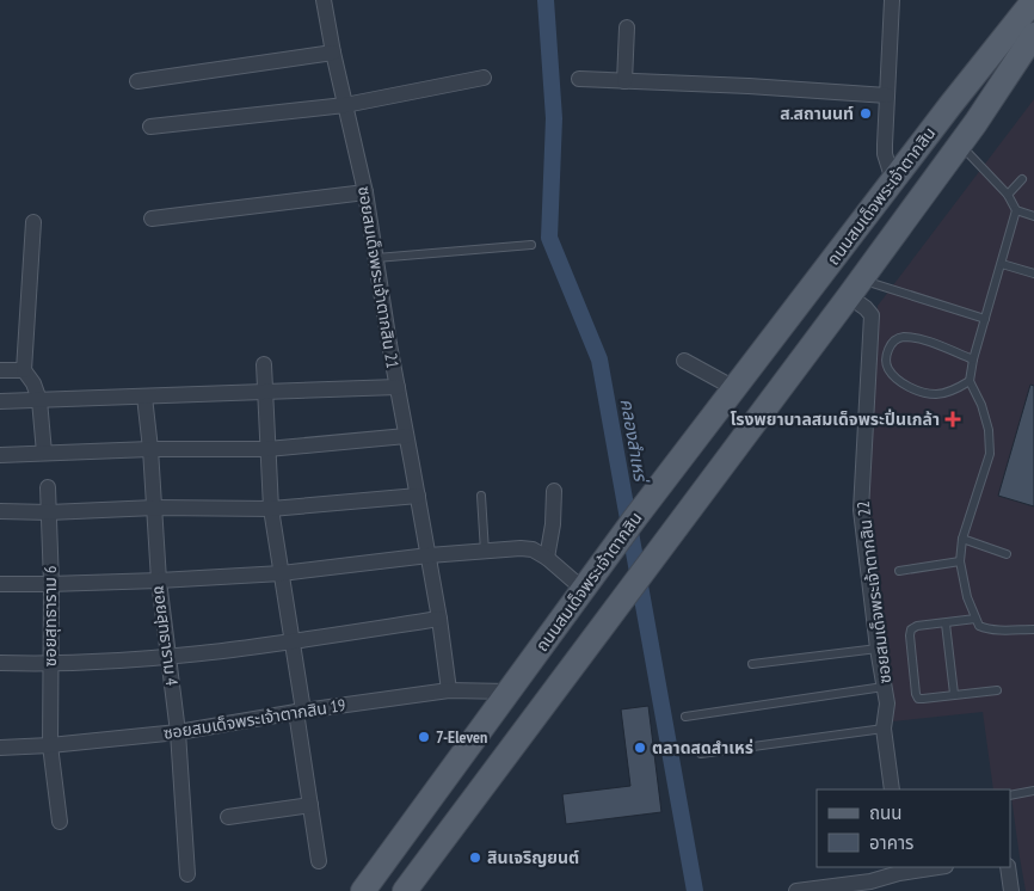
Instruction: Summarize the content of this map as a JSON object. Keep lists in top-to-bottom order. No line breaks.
{"streets":{"main road":["ถนนสมเด็จพระเจ้าตากสิน"],"street":["ซอยสมเด็จพระเจ้าตากสิน 21","ซอยสมเด็จพระเจ้าตากสิน 22","ซอยสุทธาราม 6","ซอยสุทธาราม 4","ซอยสมเด็จพระเจ้าตากสิน 19"]},"crossings":[["ถนนสมเด็จพระเจ้าตากสิน","ซอยสมเด็จพระเจ้าตากสิน 22"],["ถนนสมเด็จพระเจ้าตากสิน","ซอยสมเด็จพระเจ้าตากสิน 19"],["ซอยสมเด็จพระเจ้าตากสิน 21","ซอยสมเด็จพระเจ้าตากสิน 19"],["ซอยสุทธาราม 6","ซอยสมเด็จพระเจ้าตากสิน 19"],["ซอยสุทธาราม 4","ซอยสมเด็จพระเจ้าตากสิน 19"]],"water":["คลองสำเหร่"],"places":{"other":["ส.สถานนท์","7-Eleven","ตลาดสดสำเหร่","สินเจริญยนต์"],"health":["โรงพยาบาลสมเด็จพระปิ่นเกล้า"]},"legend":["ถนน","อาคาร"]}
